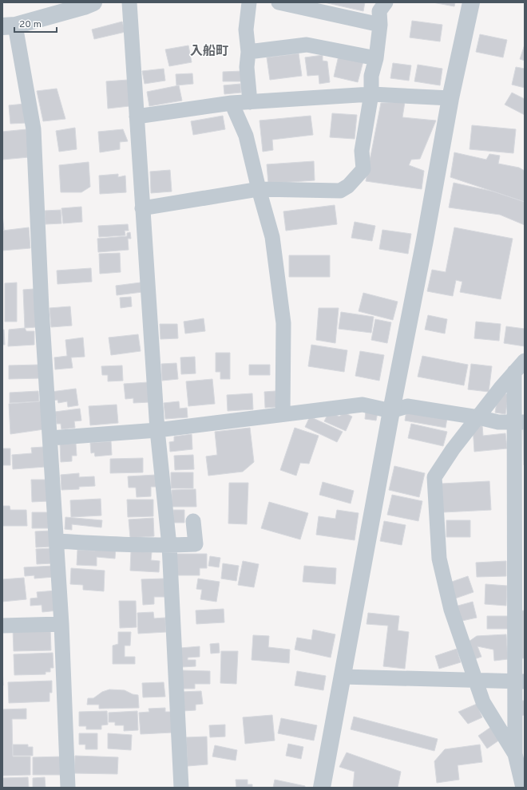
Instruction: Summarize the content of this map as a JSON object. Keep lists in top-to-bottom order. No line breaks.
{"districts":["入船町"],"scale_bar":"20 m"}
